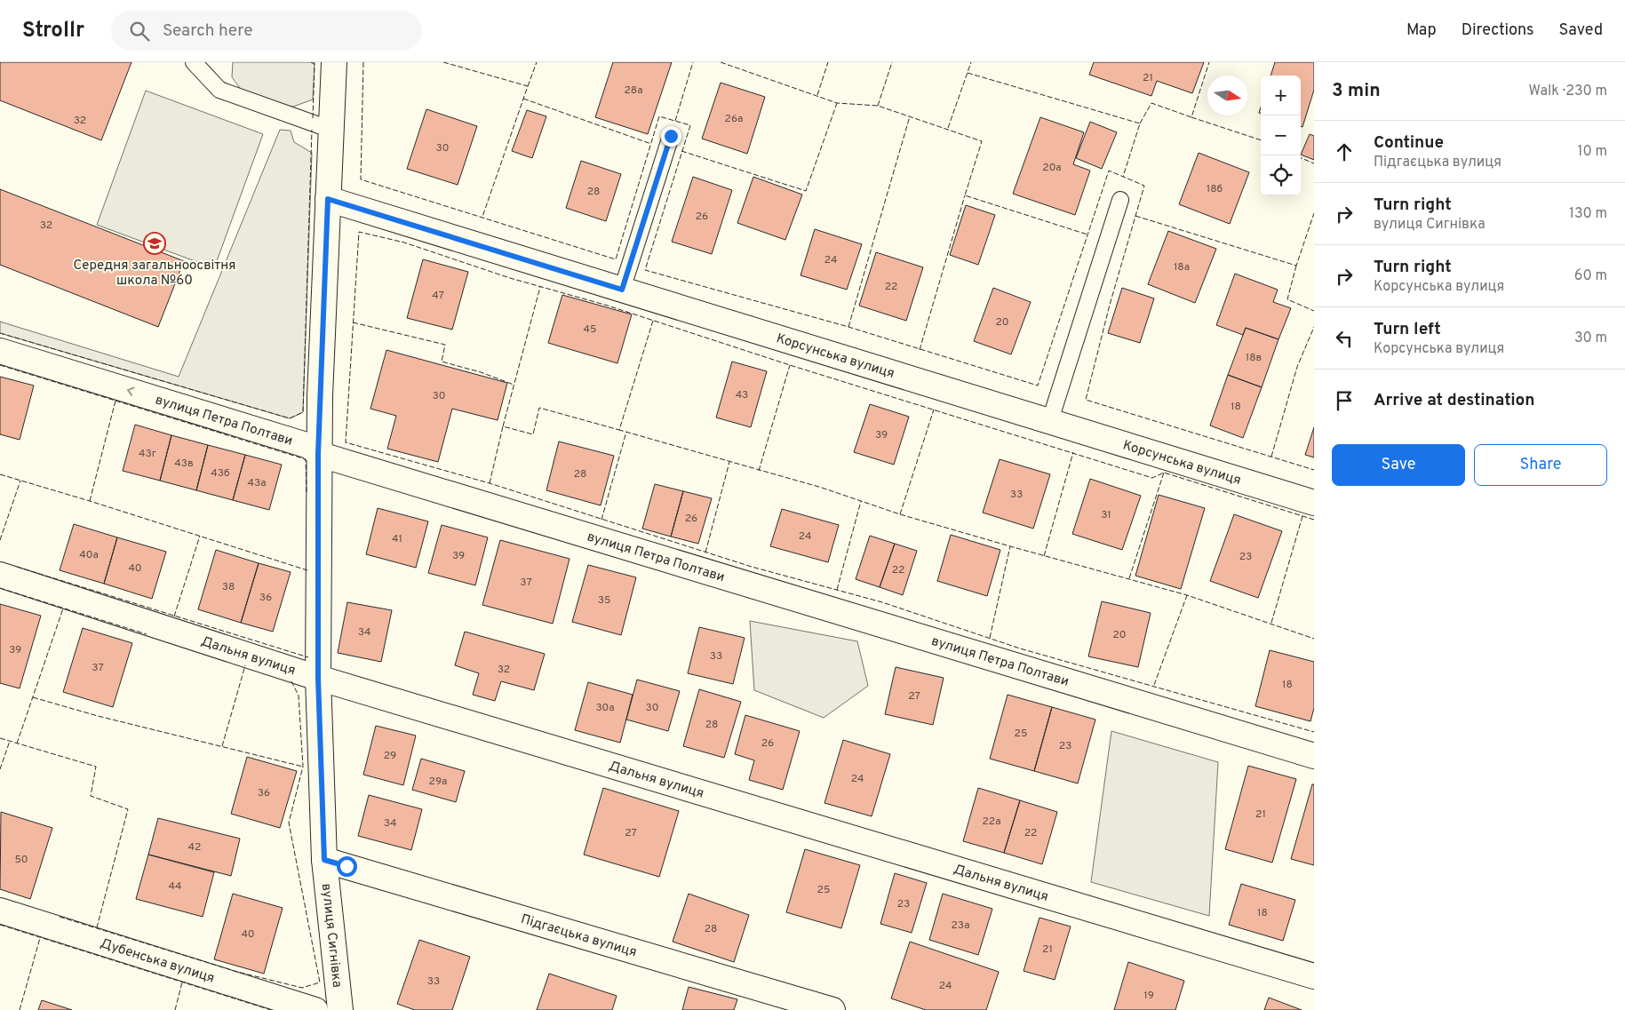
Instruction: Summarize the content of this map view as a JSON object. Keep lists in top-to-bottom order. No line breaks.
{"streets":{"street":["Корсунська вулиця","вулиця Петра Полтави","Дальня вулиця","Підгаєцька вулиця","вулиця Сигнівка","Дубенська вулиця"]},"crossings":[["Корсунська вулиця","вулиця Сигнівка"],["вулиця Петра Полтави","вулиця Сигнівка"],["Дальня вулиця","вулиця Сигнівка"],["Підгаєцька вулиця","вулиця Сигнівка"]],"places":{"school or university":["Середня загальноосвітня школа №60"]},"house_numbers":["21","28а","26а","32","30","20а","18б","28","26","32","24","18а","22","47","20","45","18в","43","30","18","39","43г","43в","43б","28","43а","33","31","26","24","41","40а","39","23","40","22","37","38","36","35","34","20","39","33","37","32","18","27","30а","30","28","25","26","23","29","24","29а","36","21","22а","34","27","22","42","50","44","25","23","18","23а","28","40","21","33","24","19"],"north":"right","page":{"header":"Strollr","search":"Search here","nav":["Map","Directions","Saved"],"heading":["3 min","Walk · 230 m"],"map_buttons":["+","−"],"list":[["Continue","Підгаєцька вулиця","10 m"],["Turn right","вулиця Сигнівка","130 m"],["Turn right","Корсунська вулиця","60 m"],["Turn left","Корсунська вулиця","30 m"],"Arrive at destination"],"buttons":["Save","Share"]}}
